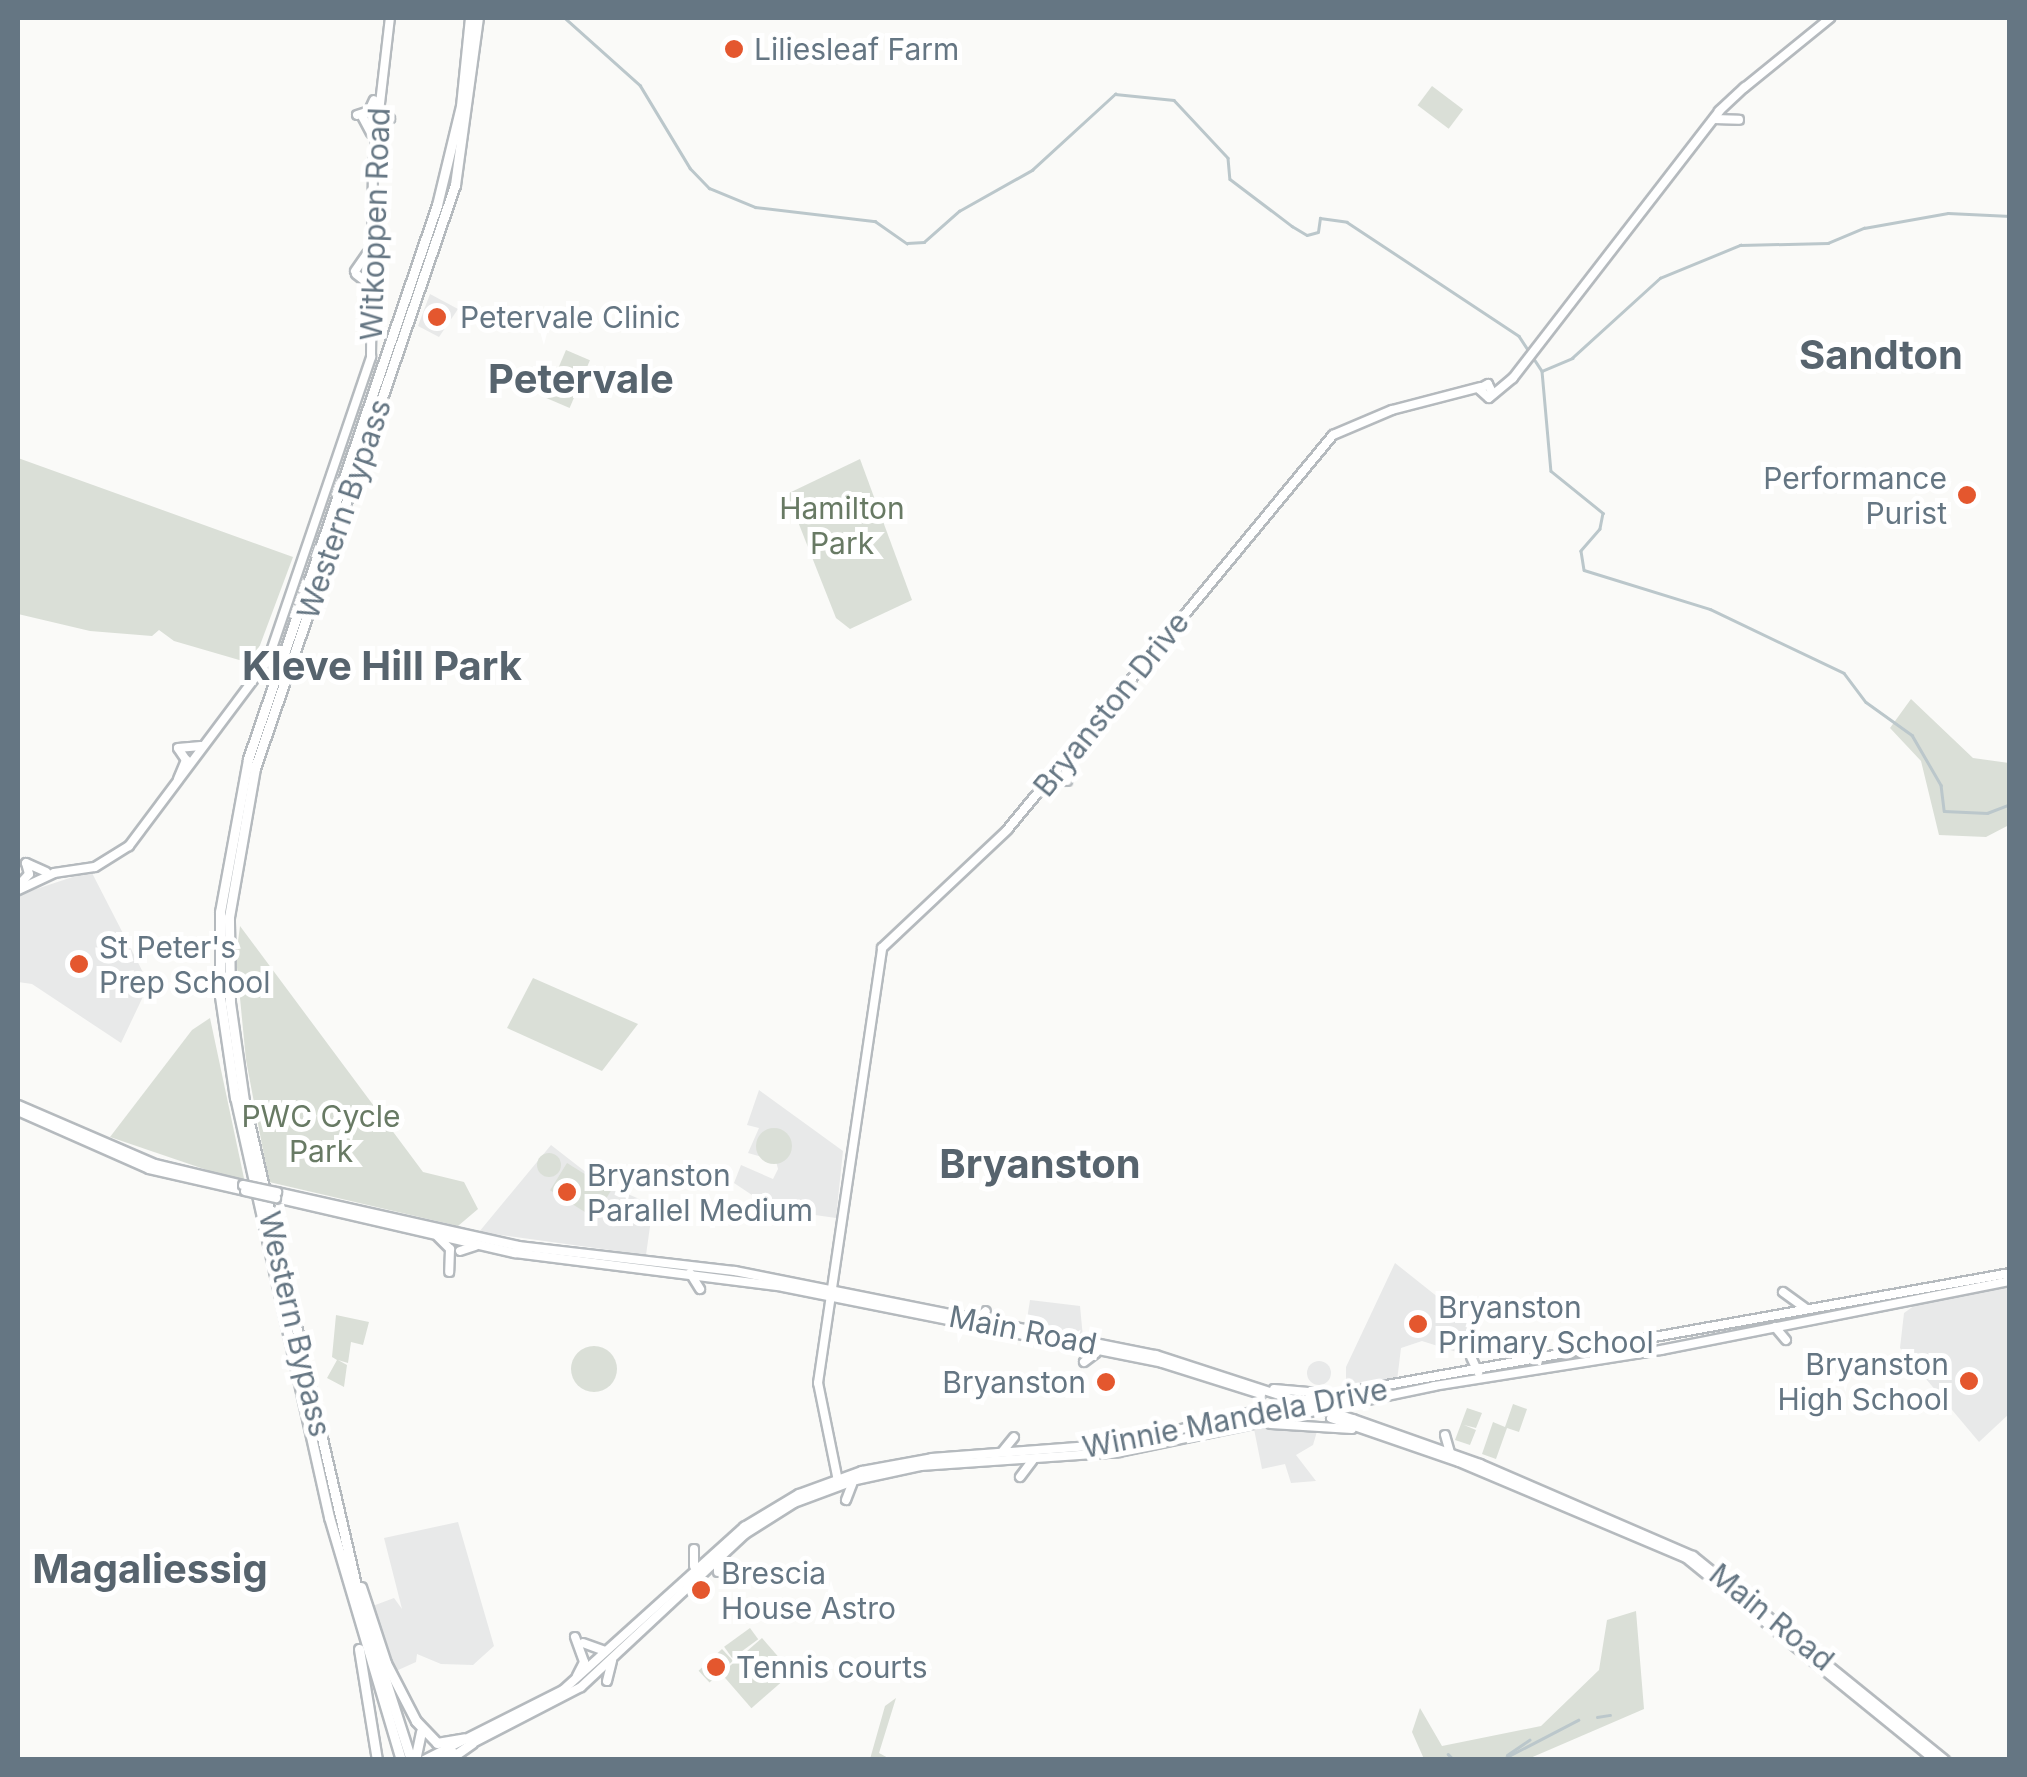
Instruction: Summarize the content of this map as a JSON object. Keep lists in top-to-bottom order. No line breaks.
{"streets":{"highway":["Western Bypass"],"main road":["Witkoppen Road","Bryanston Drive","Main Road","Winnie Mandela Drive"]},"crossings":[["Western Bypass","Winnie Mandela Drive"],["Bryanston Drive","Main Road"],["Bryanston Drive","Winnie Mandela Drive"],["Main Road","Winnie Mandela Drive"]],"districts":["Sandton","Petervale","Kleve Hill Park","Bryanston","Magaliessig"],"parks":["Hamilton Park","PWC Cycle Park"],"places":["Liliesleaf Farm","Petervale Clinic","Performance Purist","St Peter's Prep School","Bryanston Parallel Medium","Bryanston Primary School","Bryanston High School","Bryanston","Brescia House Astro","Tennis courts"]}
